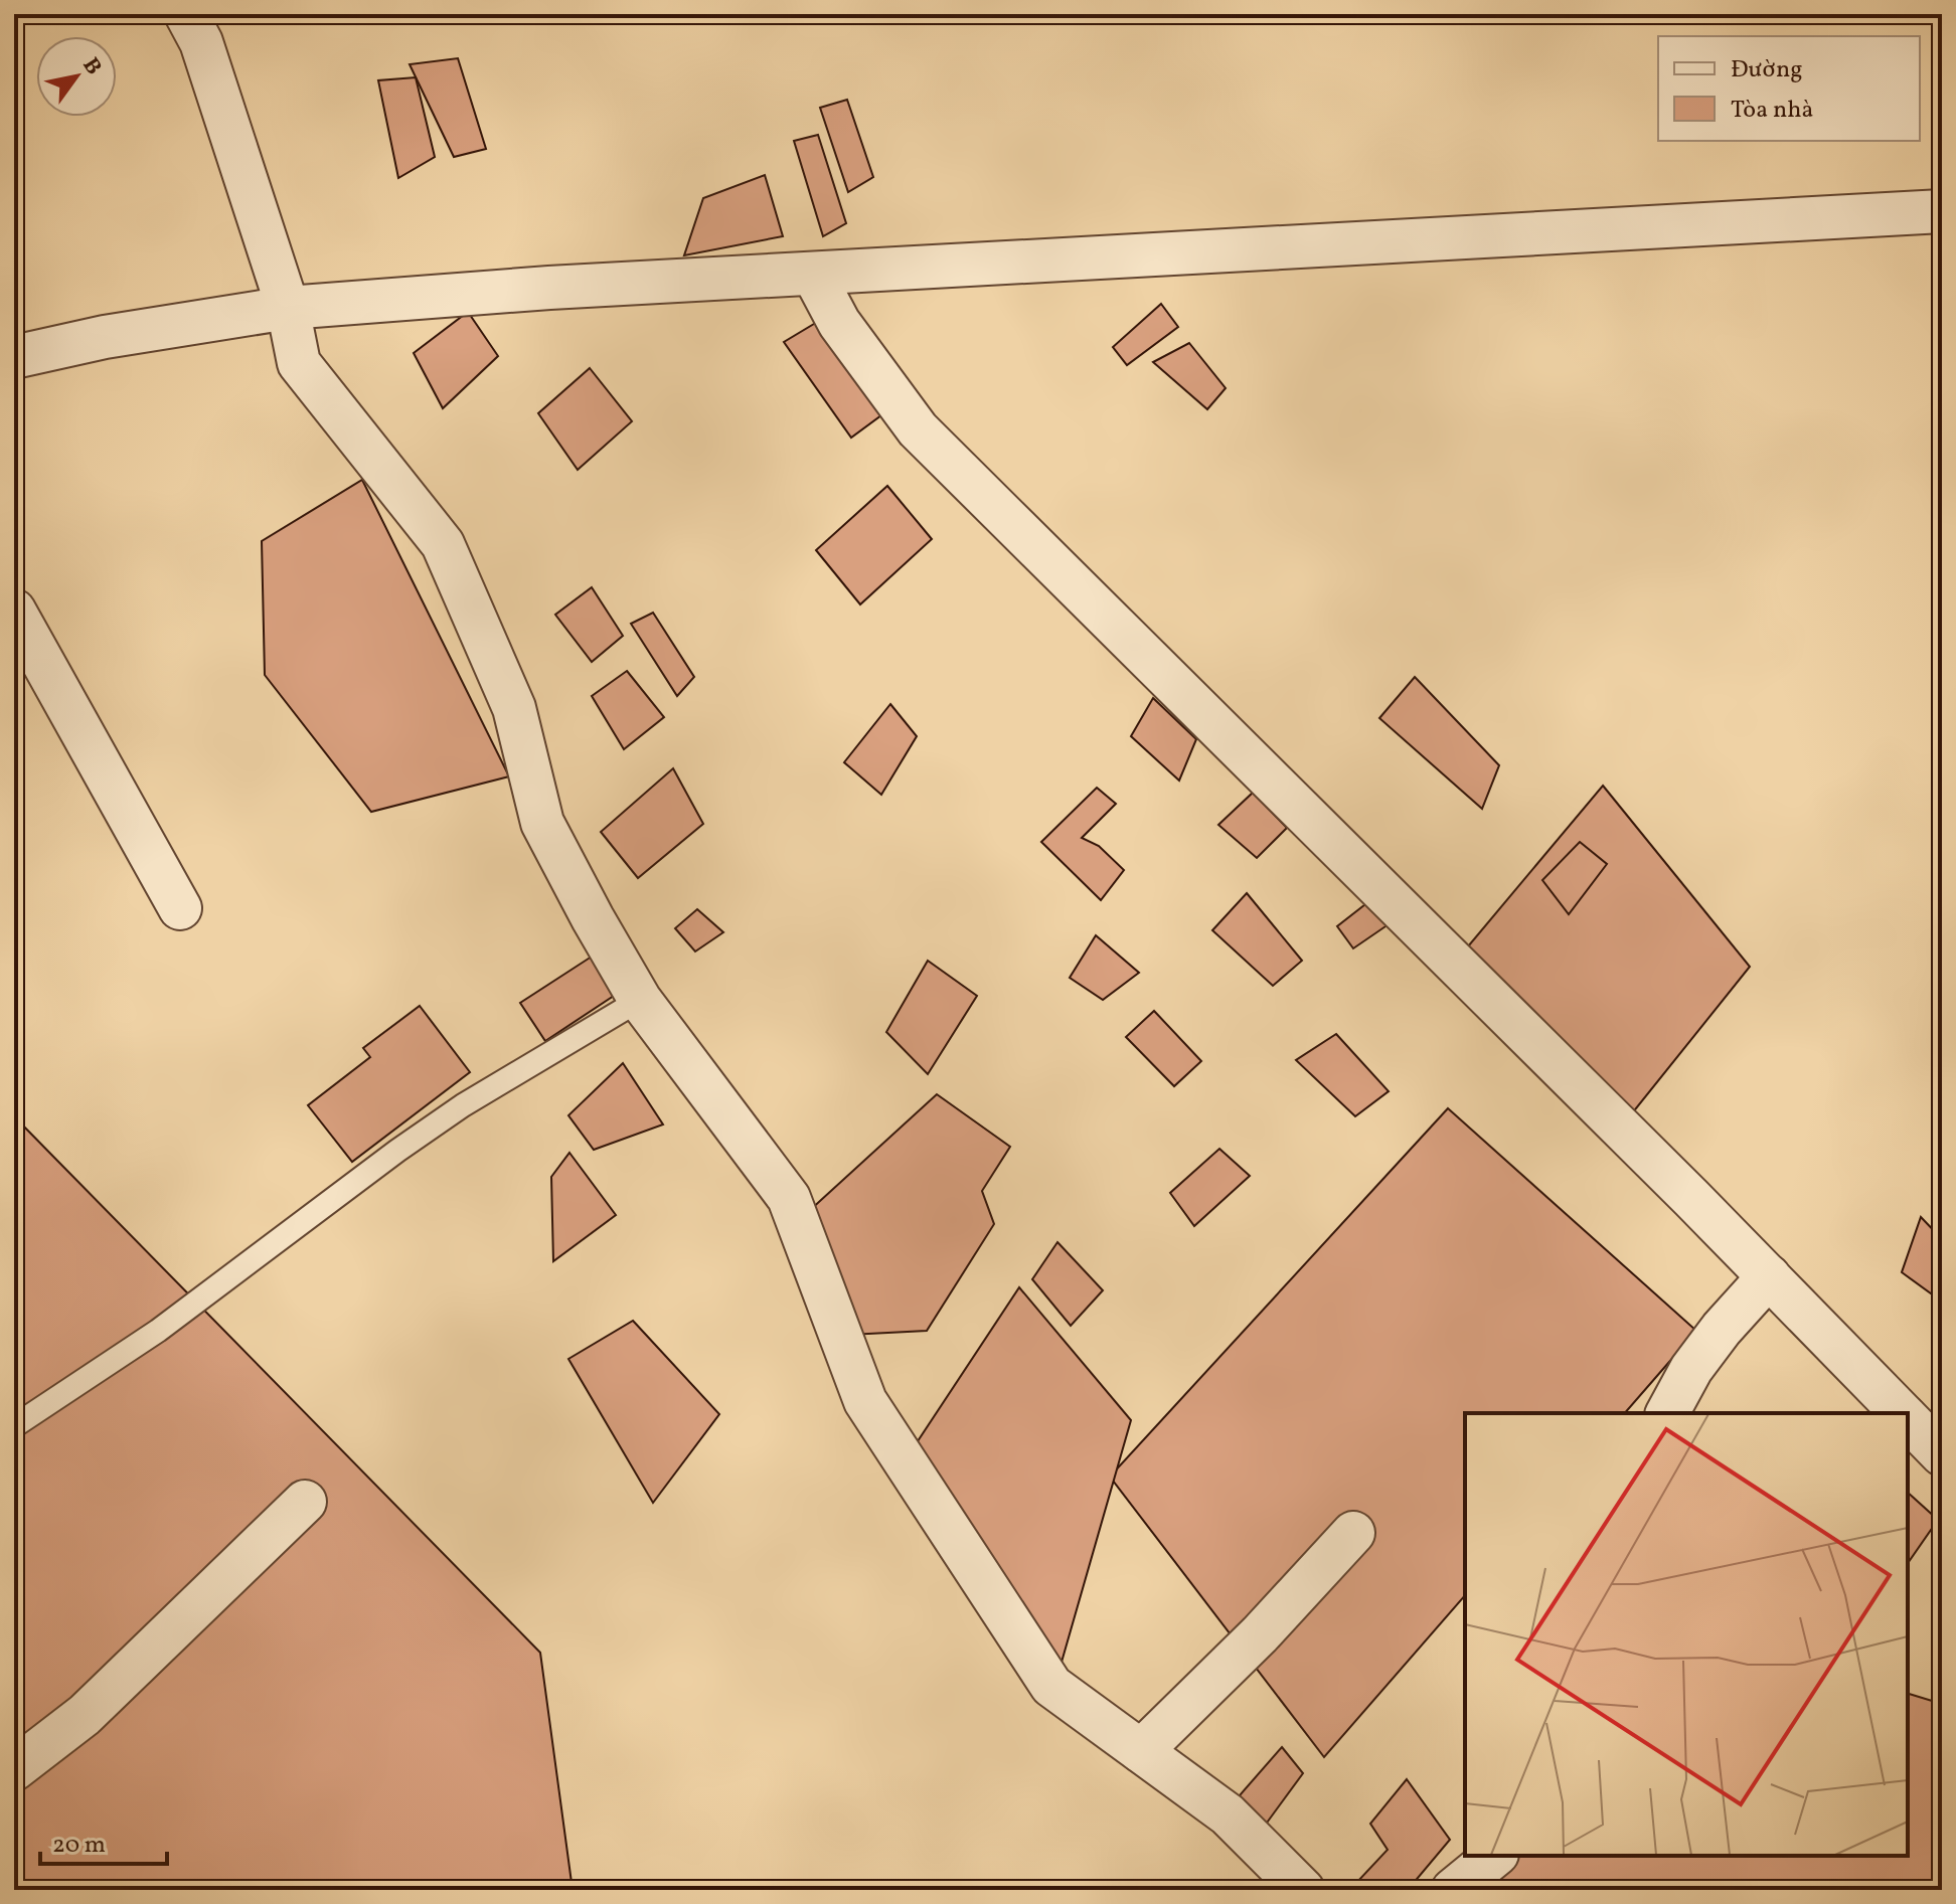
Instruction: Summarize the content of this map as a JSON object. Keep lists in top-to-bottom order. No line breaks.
{"legend":["Đường","Tòa nhà"],"scale_bar":"20 m","north":"top right"}
